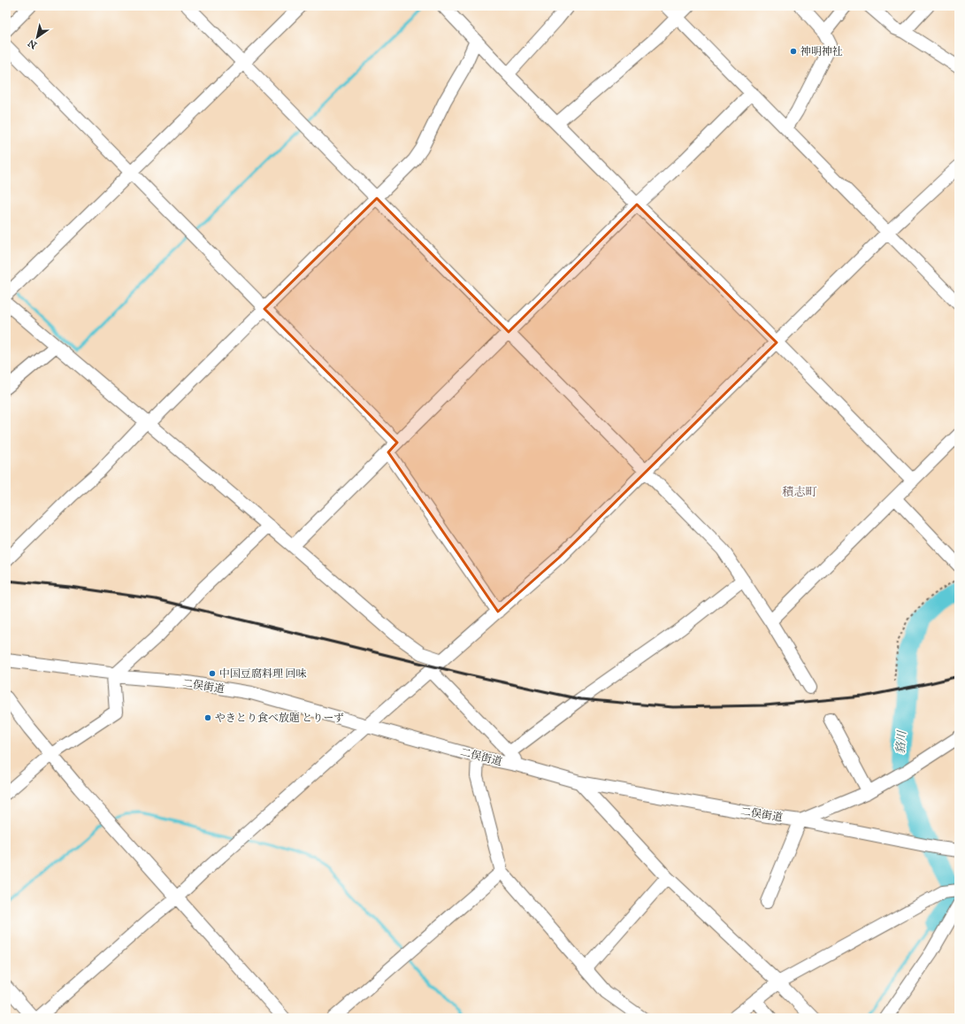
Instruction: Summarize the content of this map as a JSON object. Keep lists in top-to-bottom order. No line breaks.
{"streets":{"street":["二俣街道"]},"districts":["積志町"],"water":["貉川"],"places":["神明神社","中国豆腐料理 回味","やきとり食べ放題 とりーず"],"north":"bottom left"}
